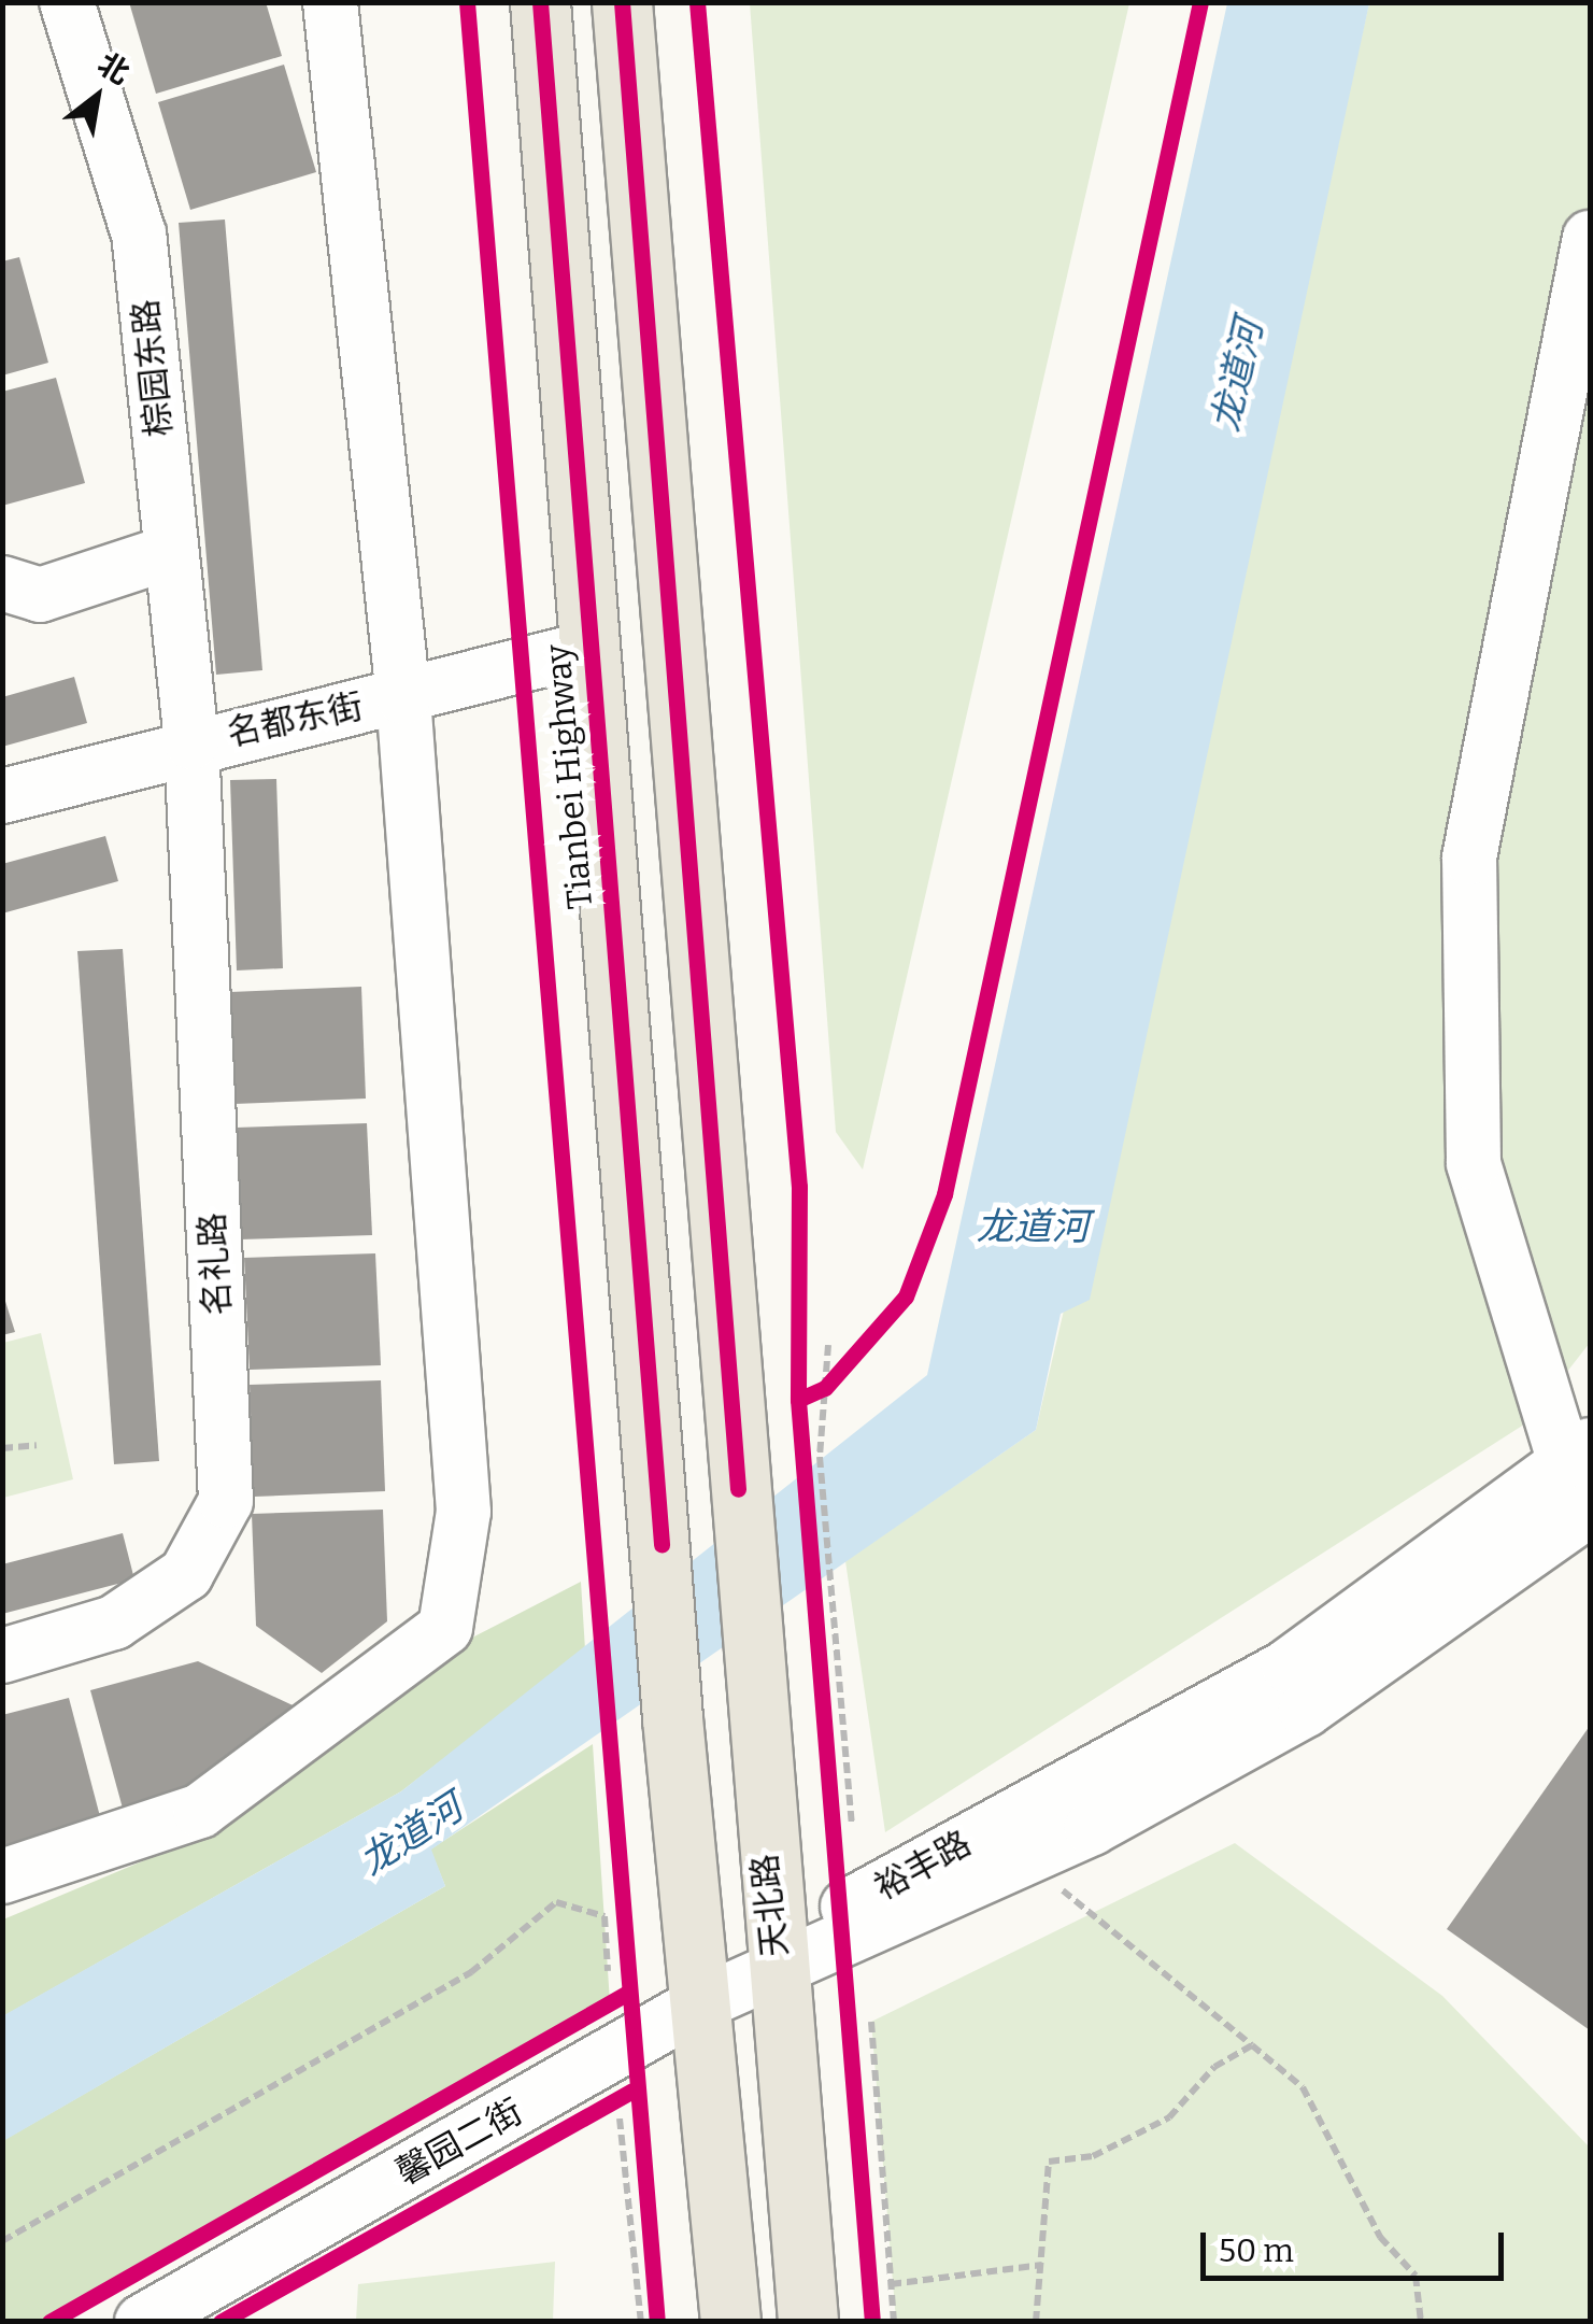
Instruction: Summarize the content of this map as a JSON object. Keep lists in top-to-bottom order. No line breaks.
{"streets":{"main road":["Tianbei Highway","天北路"],"street":["棕园东路","名都东街","名礼路","裕丰路","馨园二街"]},"crossings":[["棕园东路","名都东街"],["棕园东路","名礼路"],["名都东街","Tianbei Highway"],["名都东街","名礼路"],["Tianbei Highway","馨园二街"],["裕丰路","天北路"],["裕丰路","馨园二街"],["天北路","馨园二街"]],"water":["龙道河"],"scale_bar":"50 m","north":"top right"}
